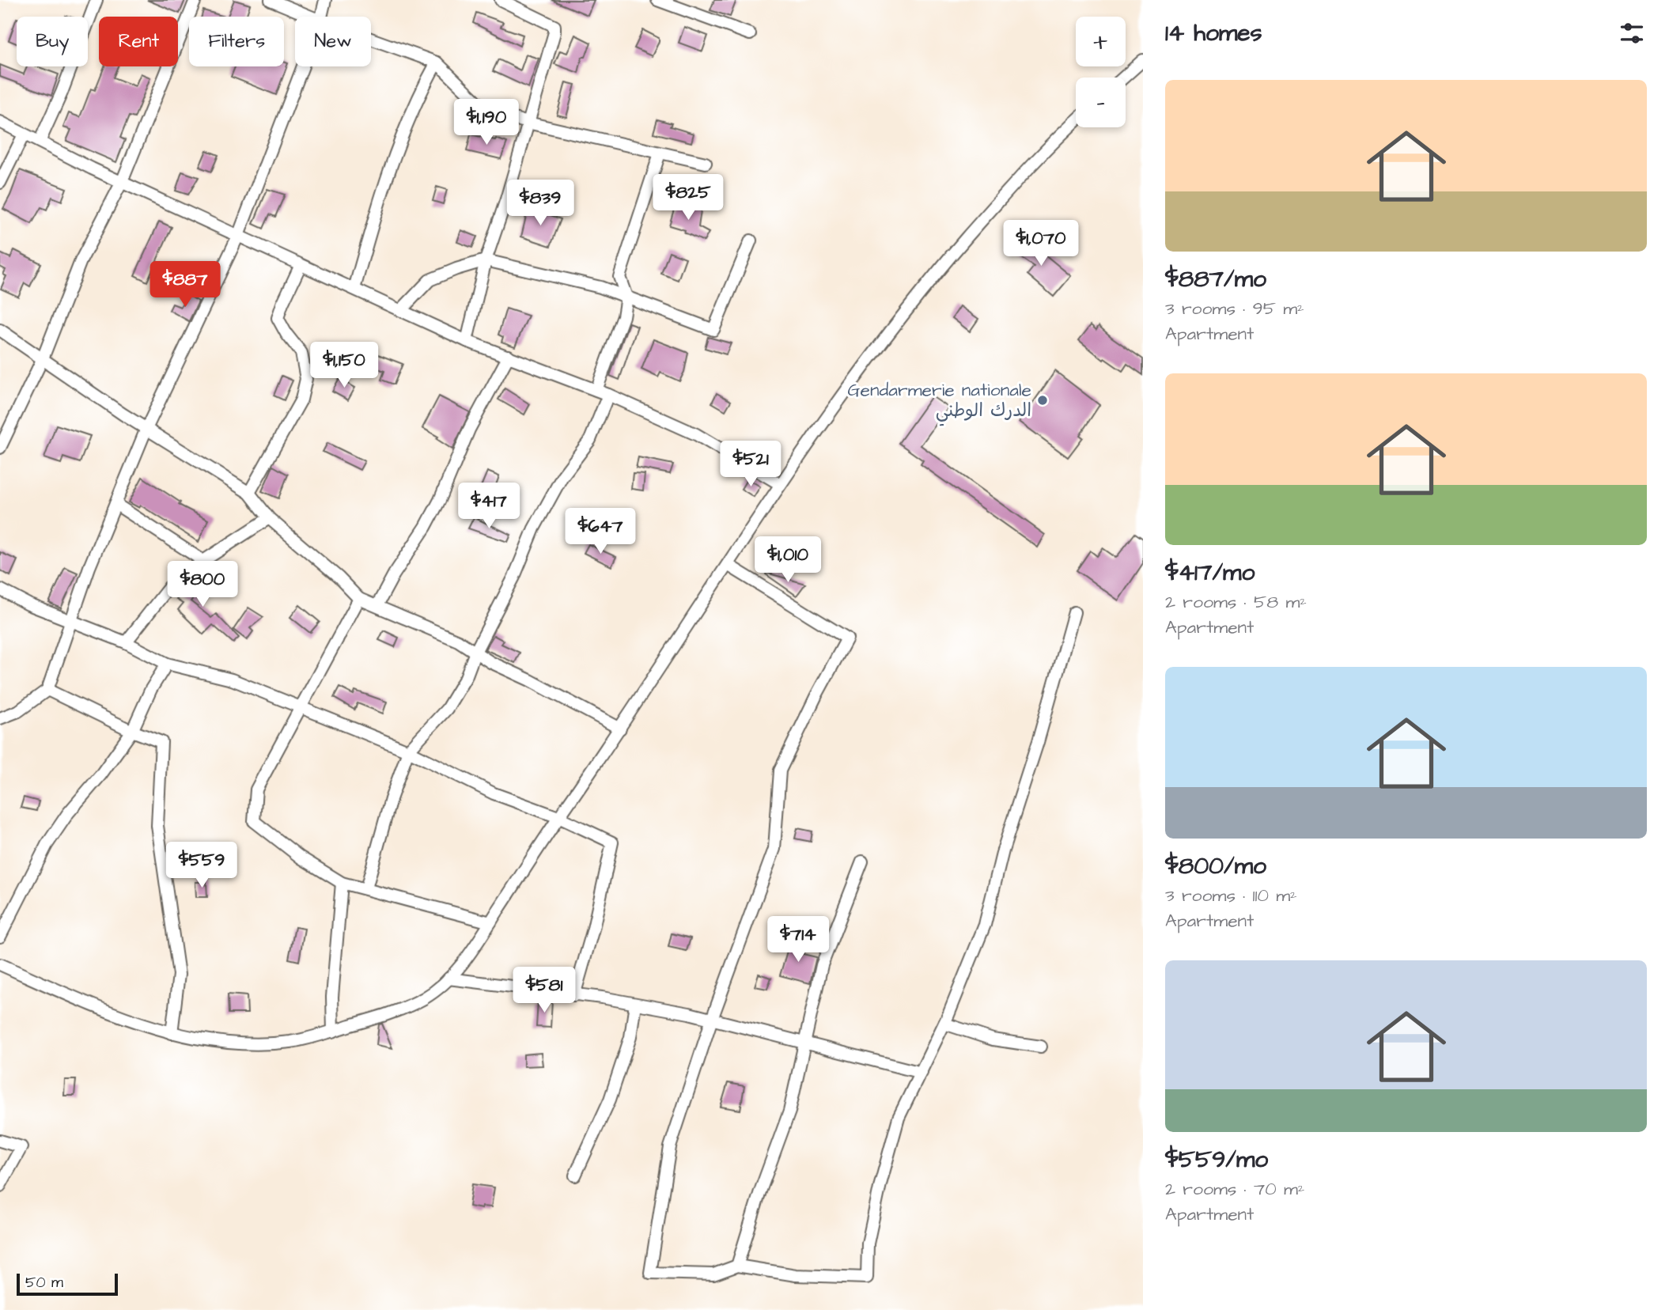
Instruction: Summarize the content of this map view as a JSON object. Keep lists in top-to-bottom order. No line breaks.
{"places":["Gendarmerie nationale الدرك الوطني"],"scale_bar":"50 m","page":{"heading":"14 homes","map_buttons":["+","−"],"chip":["Buy","Rent","Filters","New"],"list":[{"name":"$887/mo","note":"3 rooms · 95 m² · Apartment"},{"name":"$417/mo","note":"2 rooms · 58 m² · Apartment"},{"name":"$800/mo","note":"3 rooms · 110 m² · Apartment"},{"name":"$559/mo","note":"2 rooms · 70 m² · Apartment"}],"price":["$1,190","$825","$839","$1,070","$887","$1,150","$521","$417","$647","$1,010","$800","$559","$714","$581"],"scale":"50 m"}}
